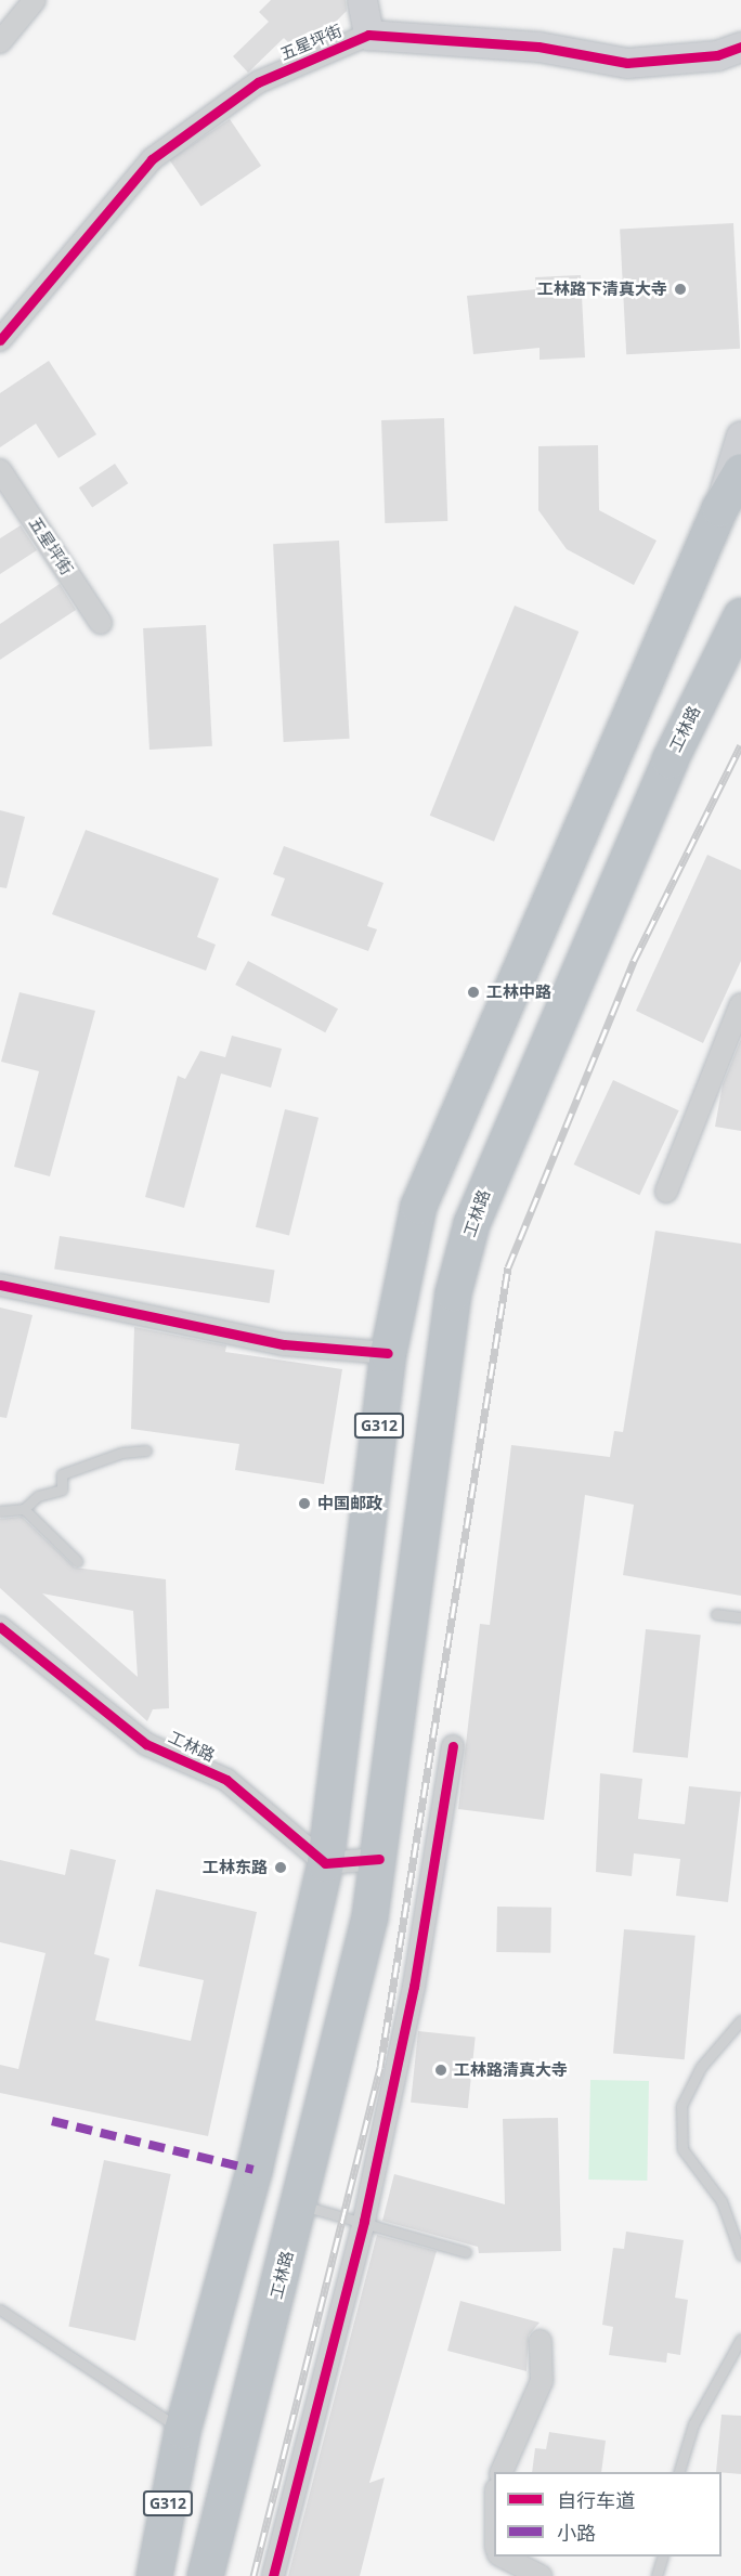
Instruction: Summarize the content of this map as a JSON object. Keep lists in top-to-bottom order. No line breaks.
{"streets":{"highway":["工林路","G312"],"street":["五星坪街"]},"crossings":[["工林路","G312"]],"places":["工林路下清真大寺","工林中路","中国邮政","工林东路","工林路清真大寺"],"legend":["自行车道","小路"]}
